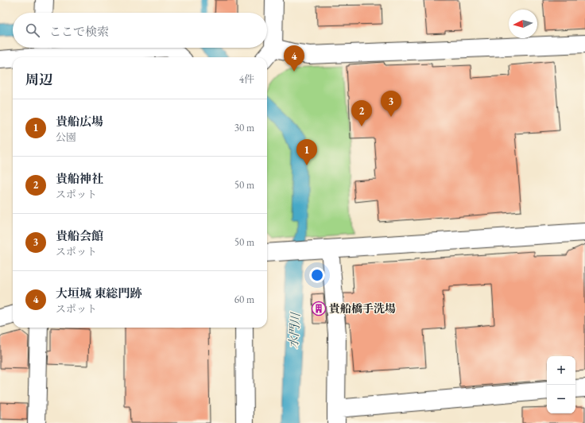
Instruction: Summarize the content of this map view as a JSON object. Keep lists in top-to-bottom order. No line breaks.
{"water":["水門川"],"places":{"building":["貴船橋手洗場"]},"north":"left","page":{"search":"ここで検索","pins":["4","3","2","1"],"heading":["周辺","4件"],"list":[{"mark":"1","name":"貴船広場","note":"公園","value":"30 m"},{"mark":"2","name":"貴船神社","note":"スポット","value":"50 m"},{"mark":"3","name":"貴船会館","note":"スポット","value":"50 m"},{"mark":"4","name":"大垣城 東総門跡","note":"スポット","value":"60 m"}],"map_buttons":["+","−"]}}
